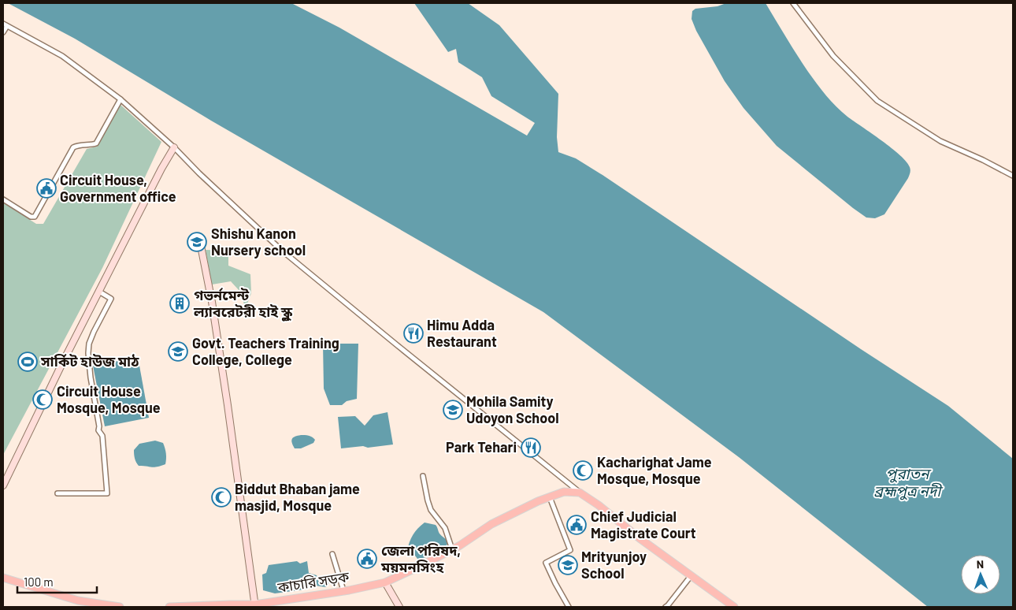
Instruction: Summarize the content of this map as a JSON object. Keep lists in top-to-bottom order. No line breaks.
{"streets":{"main road":["কাচারি সড়ক"]},"water":["পুরাতন ব্রহ্মপুত্র নদী"],"places":{"public building":["Circuit House, Government office","Chief Judicial Magistrate Court","জেলা পরিষদ, ময়মনসিংহ"],"school or university":["Shishu Kanon Nursery school","Govt. Teachers Training College, College","Mohila Samity Udoyon School","Mrityunjoy School"],"building":["গভর্নমেন্ট ল্যাবরেটরী হাই স্কুল"],"restaurant":["Himu Adda Restaurant","Park Tehari"],"sports":["সার্কিট হাউজ মাঠ"],"mosque":["Circuit House Mosque, Mosque","Kacharighat Jame Mosque, Mosque","Biddut Bhaban jame masjid, Mosque"]},"scale_bar":"100 m","north":"top"}
